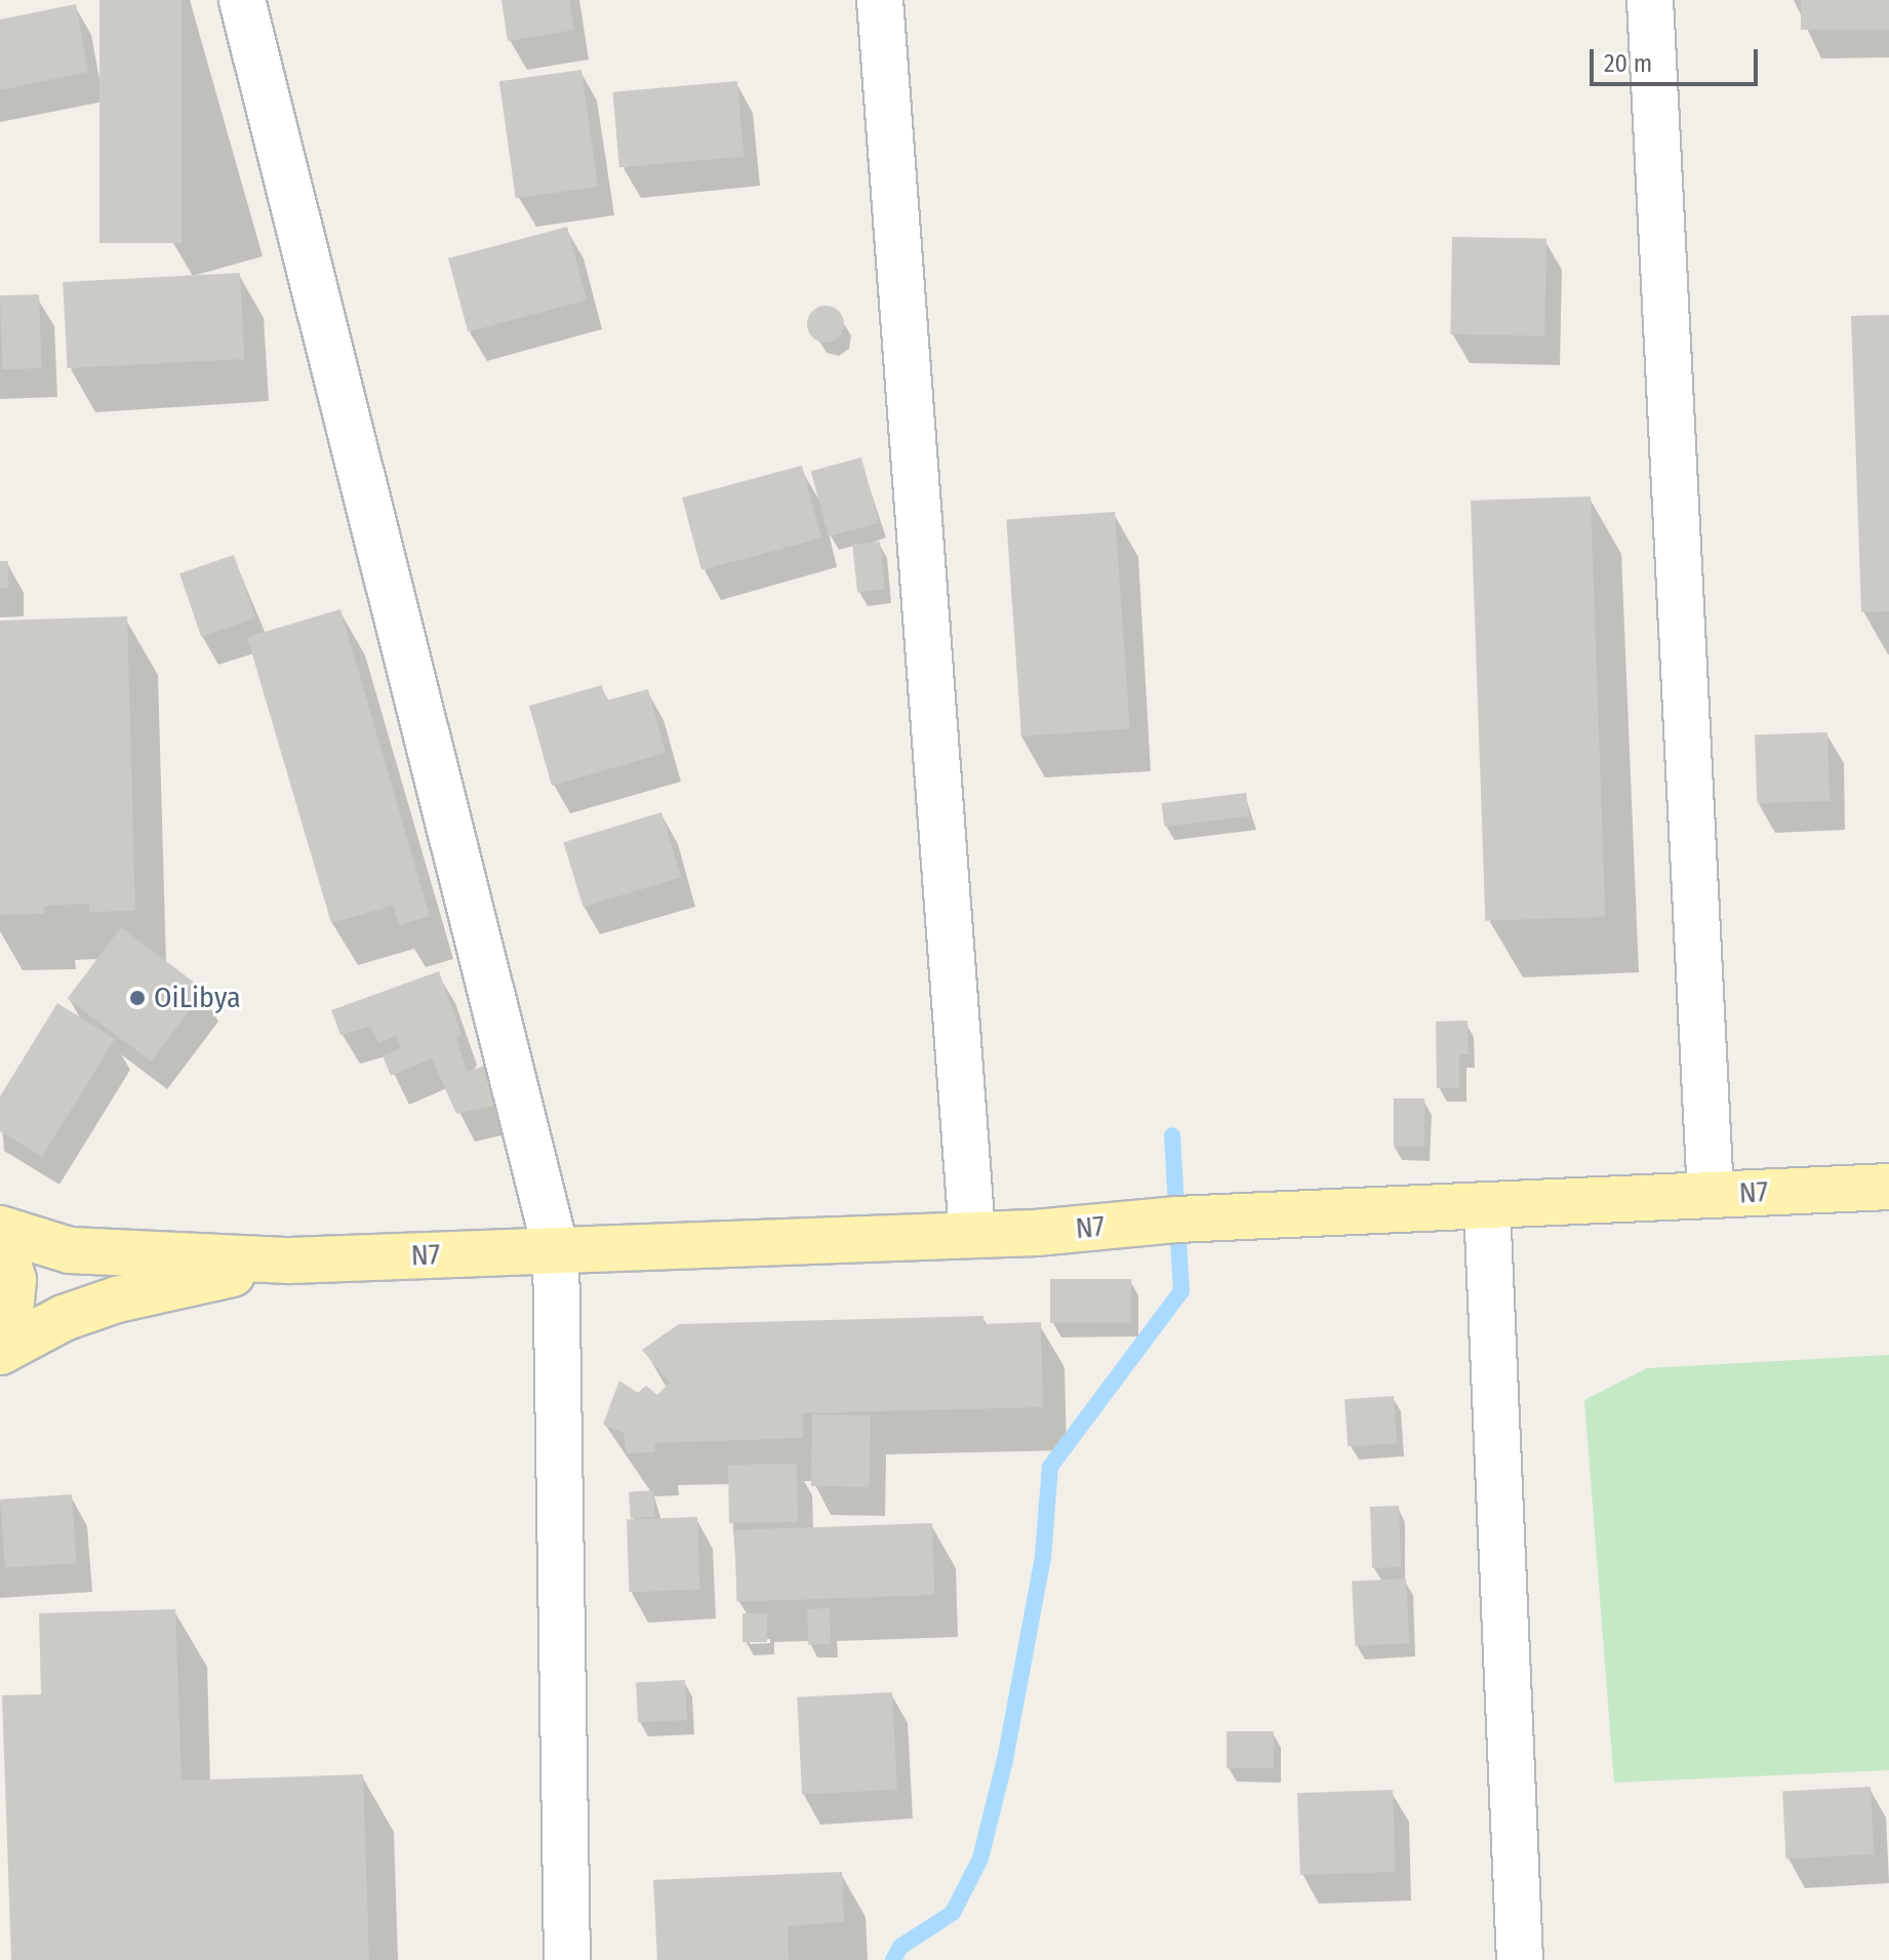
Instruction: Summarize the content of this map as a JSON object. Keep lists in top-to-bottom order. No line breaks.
{"streets":{"main road":["N7"]},"places":["OiLibya"],"scale_bar":"20 m"}
